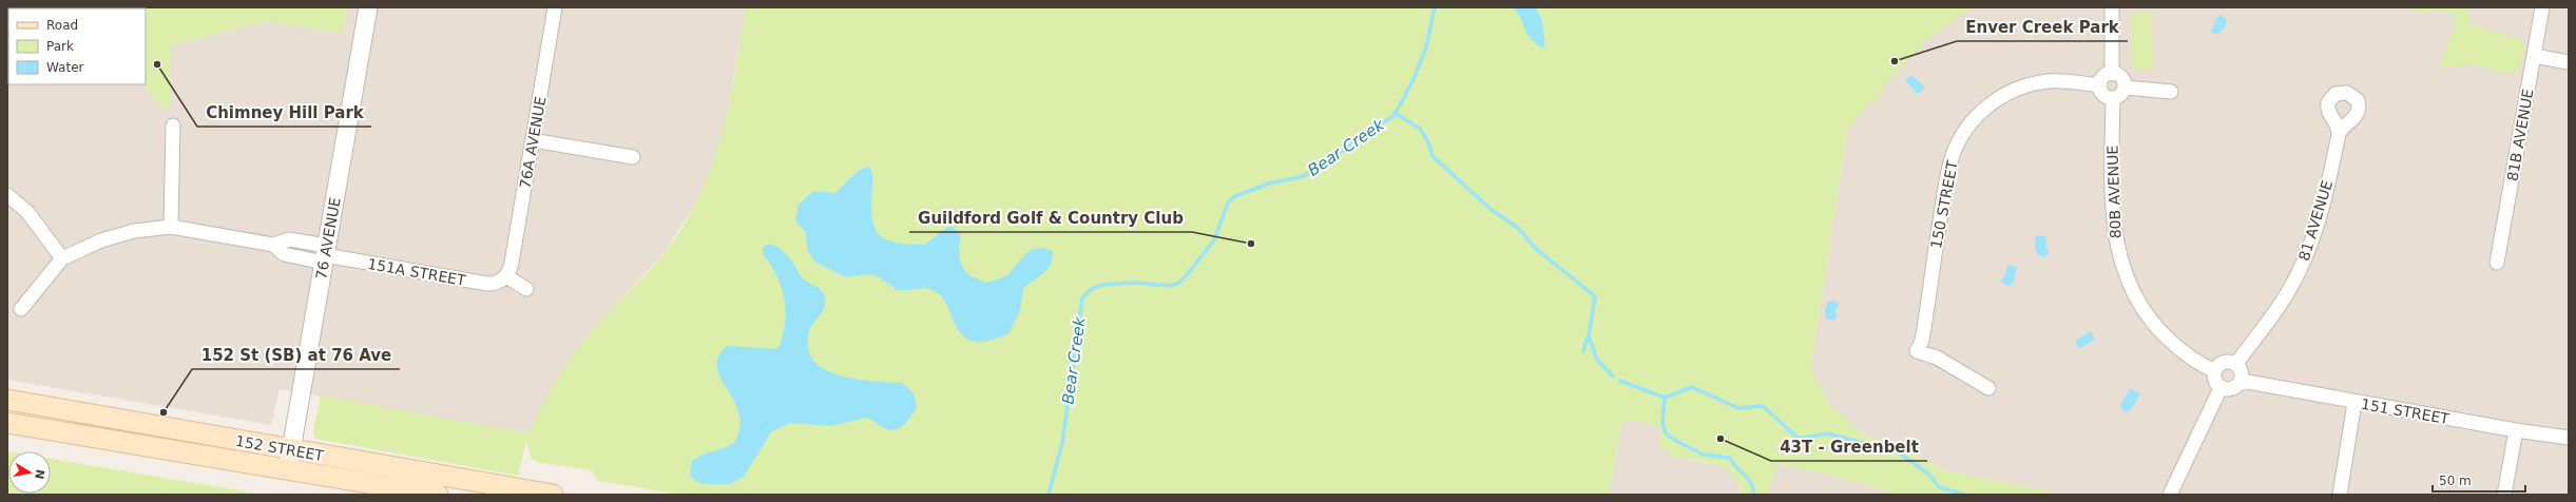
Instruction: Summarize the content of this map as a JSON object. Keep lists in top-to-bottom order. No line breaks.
{"streets":{"main road":["152 STREET"],"street":["81B AVENUE","76A AVENUE","80B AVENUE","150 STREET","81 AVENUE","76 AVENUE","151A STREET","151 STREET"]},"crossings":[["76A AVENUE","151A STREET"],["80B AVENUE","150 STREET"],["80B AVENUE","81 AVENUE"],["80B AVENUE","151 STREET"],["81 AVENUE","151 STREET"],["76 AVENUE","151A STREET"],["76 AVENUE","152 STREET"]],"water":["Bear Creek"],"places":["Enver Creek Park","Chimney Hill Park","Guildford Golf & Country Club","152 St (SB) at 76 Ave","43T - Greenbelt"],"legend":["Road","Park","Water"],"scale_bar":"50 m","north":"right"}
